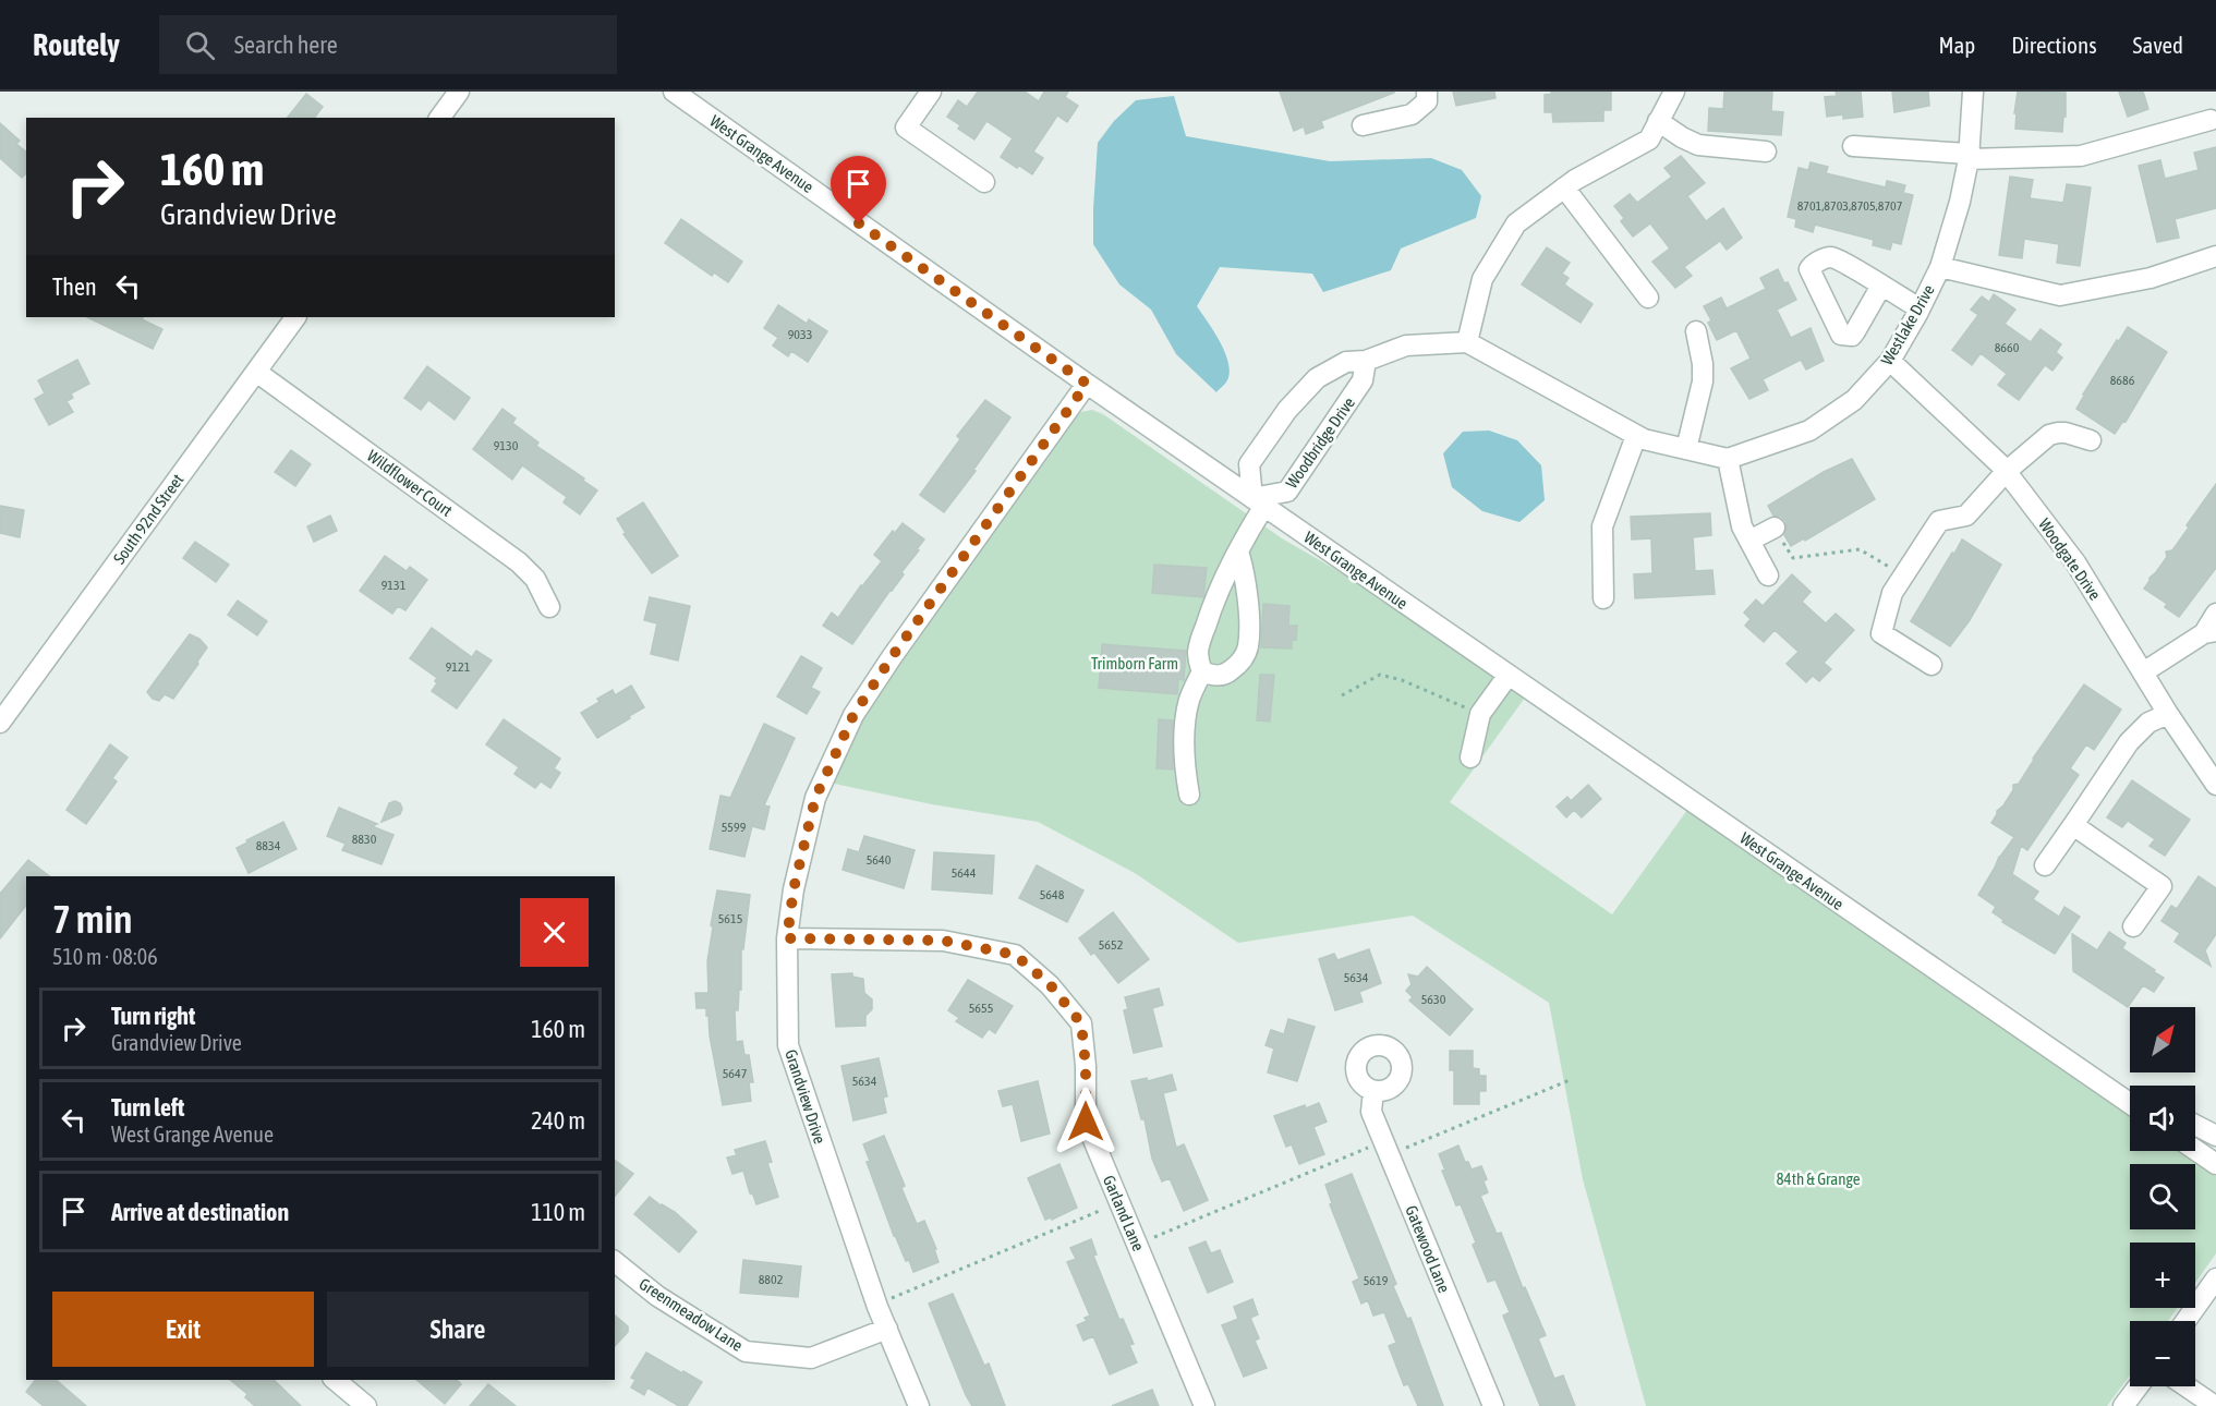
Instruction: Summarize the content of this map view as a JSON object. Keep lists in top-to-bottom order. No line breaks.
{"streets":{"street":["West Grange Avenue","Westlake Drive","Woodbridge Drive","Wildflower Court","South 92nd Street","Woodgate Drive","Grandview Drive","Garland Lane","Gatewood Lane","Greenmeadow Lane"]},"crossings":[["West Grange Avenue","Woodbridge Drive"],["West Grange Avenue","Grandview Drive"],["Westlake Drive","Woodgate Drive"],["Wildflower Court","South 92nd Street"],["Grandview Drive","Garland Lane"],["Grandview Drive","Greenmeadow Lane"]],"parks":["Trimborn Farm","84th & Grange"],"house_numbers":["8701,8703,8705,8707","9033","8660","8686","9130","9131","9121","5599","8830","8834","5640","5644","5648","5615","5652","5634","5630","5655","5647","5634","8802","5619"],"north":"top right","page":{"header":"Routely","search":"Search here","nav":["Map","Directions","Saved"],"turn":["160 m","Grandview Drive"],"then":"Then","heading":["7 min","510 m · 08:06"],"list":[{"name":"Turn right","note":"Grandview Drive","value":"160 m"},{"name":"Turn left","note":"West Grange Avenue","value":"240 m"},{"name":"Arrive at destination","value":"110 m"}],"map_buttons":["+","−"],"buttons":["Exit","Share"]}}
